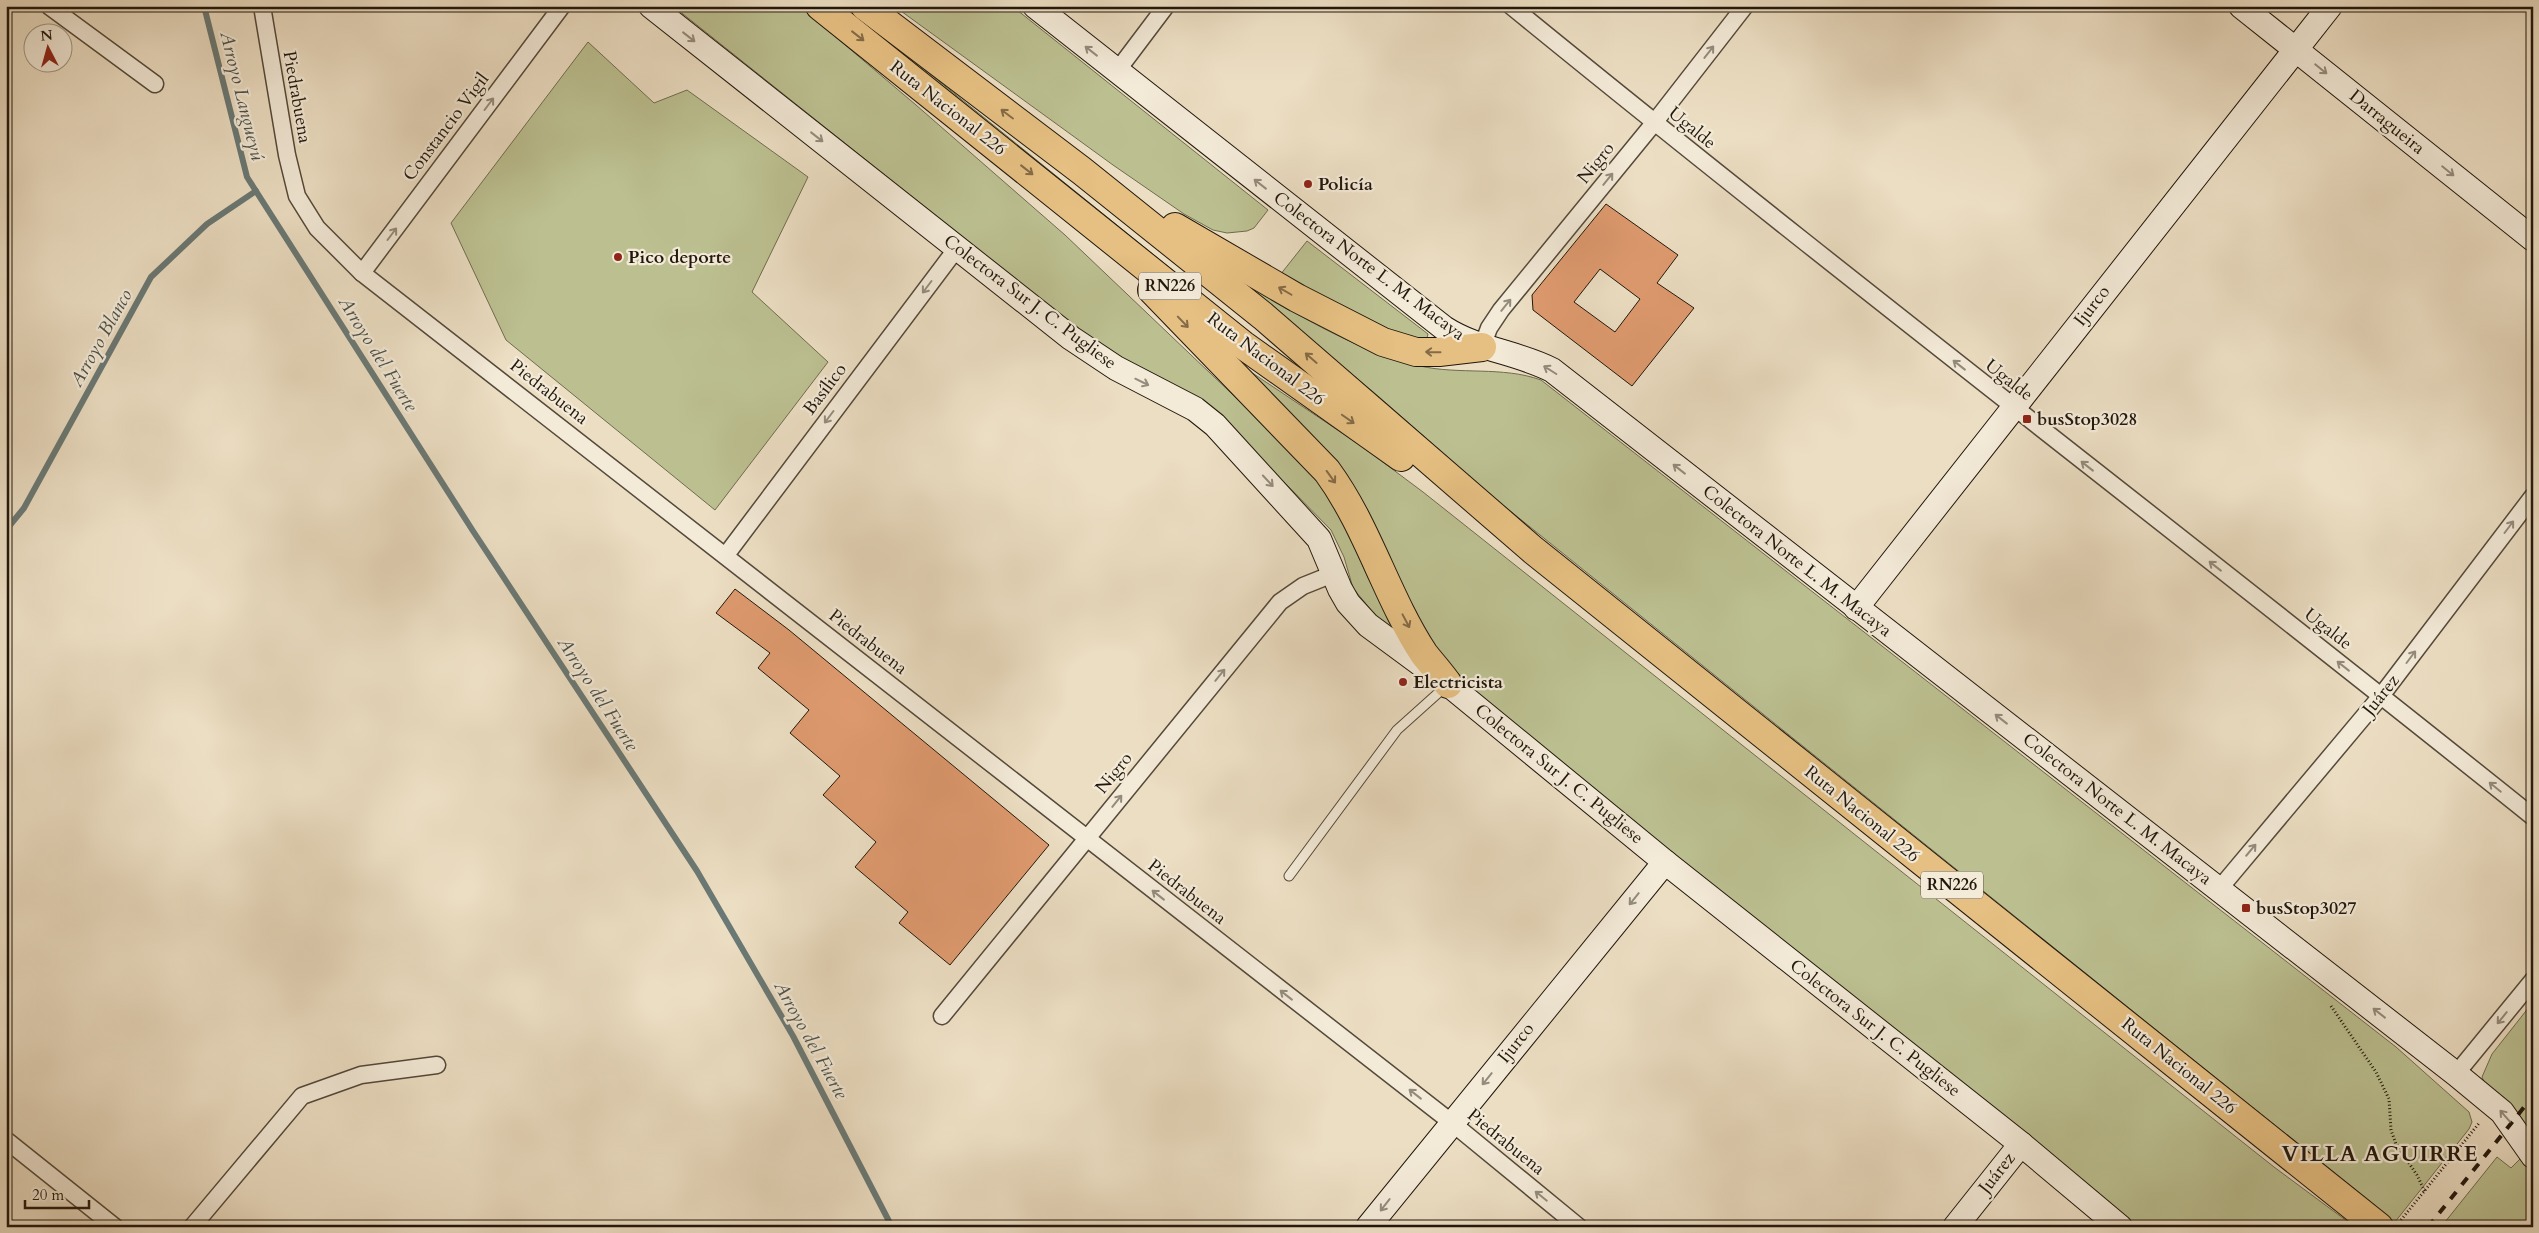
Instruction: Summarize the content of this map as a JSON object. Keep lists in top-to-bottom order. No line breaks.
{"streets":{"highway":["Ruta Nacional 226","RN226"],"main road":["Darragueira","Colectora Norte L. M. Macaya","Colectora Sur J. C. Pugliese","Ijurco","Juárez"],"street":["Piedrabuena","Constancio Vigil","Ugalde","Nigro","Basílico"]},"crossings":[["Piedrabuena","Constancio Vigil"],["Piedrabuena","Nigro"],["Piedrabuena","Ijurco"],["Piedrabuena","Basílico"],["Darragueira","Ijurco"],["Ugalde","Nigro"],["Ugalde","Ijurco"],["Ugalde","Juárez"],["Nigro","Colectora Norte L. M. Macaya"],["Nigro","Colectora Sur J. C. Pugliese"],["Colectora Norte L. M. Macaya","Ijurco"],["Colectora Norte L. M. Macaya","Juárez"],["Colectora Sur J. C. Pugliese","Ijurco"],["Colectora Sur J. C. Pugliese","Basílico"],["Colectora Sur J. C. Pugliese","Juárez"]],"one_way":["Darragueira","Constancio Vigil","Ugalde","Nigro","Colectora Norte L. M. Macaya","Colectora Sur J. C. Pugliese","Ijurco","Basílico","Juárez"],"districts":["VILLA AGUIRRE"],"water":["Arroyo Langueyú","Arroyo Blanco","Arroyo del Fuerte"],"places":{"other":["Policía","Pico deporte","Electricista"],"transit":["busStop3028","busStop3027"]},"scale_bar":"20 m","north":"top"}
